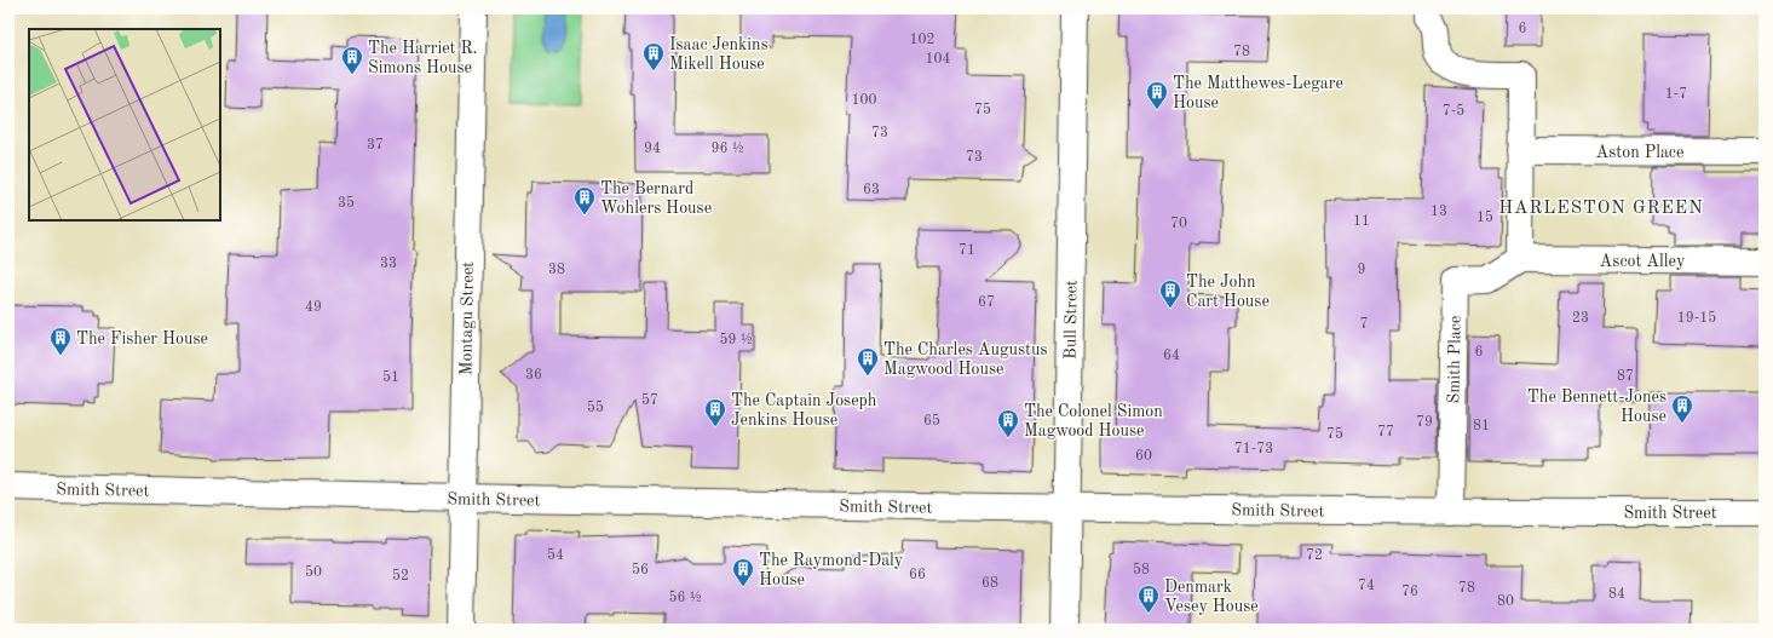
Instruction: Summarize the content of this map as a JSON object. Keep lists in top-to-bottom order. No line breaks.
{"streets":{"street":["Aston Place","Ascot Alley","Montagu Street","Bull Street","Smith Place","Smith Street"]},"crossings":[["Ascot Alley","Smith Place"],["Montagu Street","Smith Street"],["Bull Street","Smith Street"],["Smith Place","Smith Street"]],"districts":["HARLESTON GREEN"],"places":{"building":["Isaac Jenkins Mikell House","The Harriet R. Simons House","The Matthewes-Legare House","The Bernard Wohlers House","The John Cart House","The Fisher House","The Charles Augustus Magwood House","The Bennett-Jones House","The Captain Joseph Jenkins House","The Colonel Simon Magwood House","The Raymond-Daly House","Denmark Vesey House"]},"house_numbers":["6","102","78","104","1-7","100","75","7-5","73","37","94","96 ½","73","63","35","13","15","11","70","71","33","38","9","67","49","23","19-15","7","59 ½","6","64","36","87","51","57","55","65","79","81","77","75","71-73","60","54","72","56","58","50","66","52","68","74","78","76","84","56 ½","80"]}
